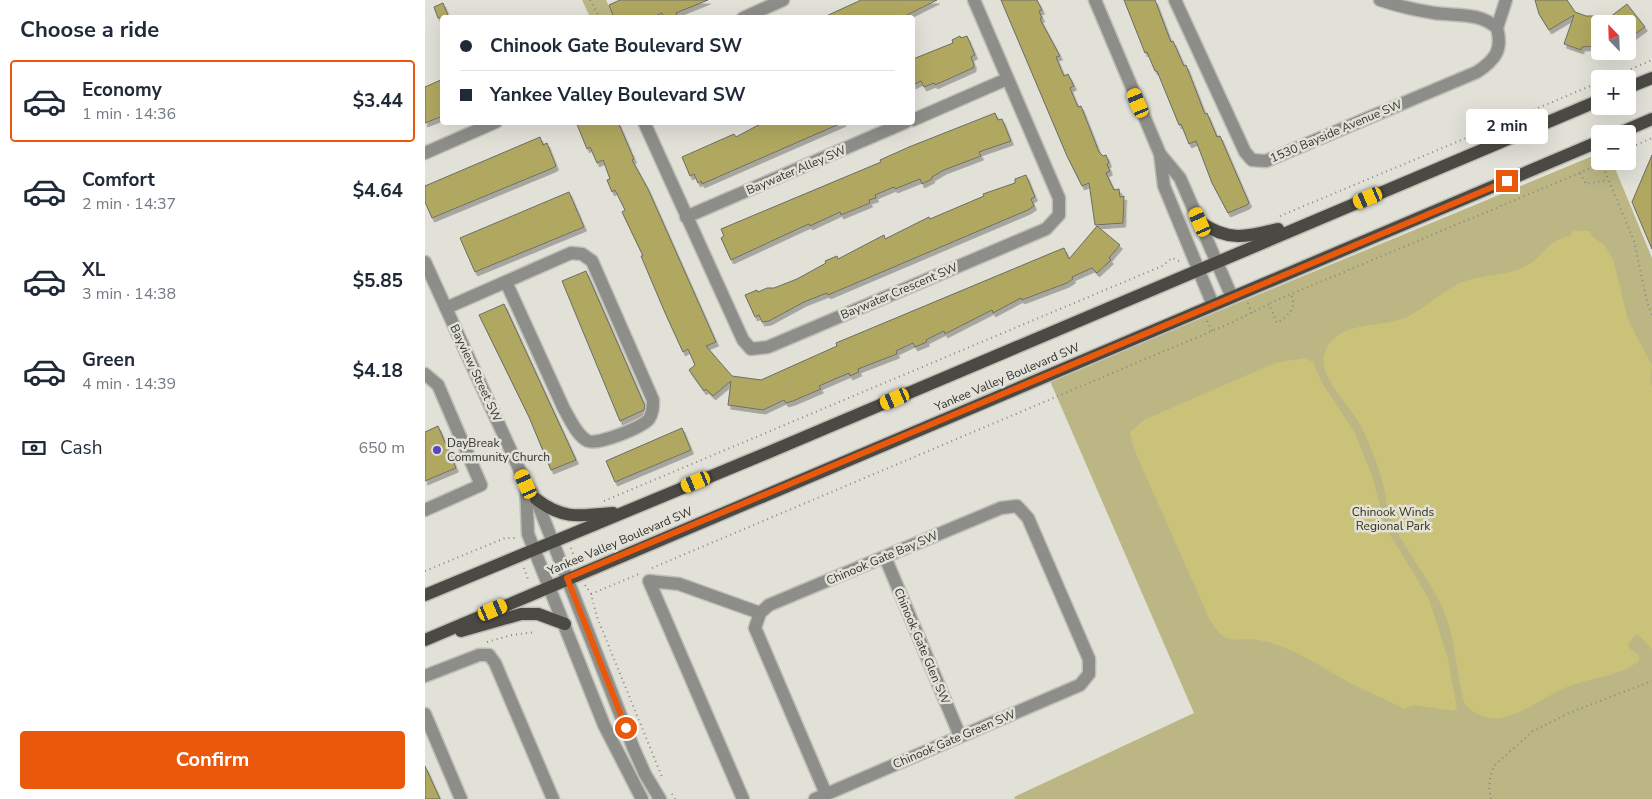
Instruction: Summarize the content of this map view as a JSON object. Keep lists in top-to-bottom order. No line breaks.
{"streets":{"main road":["Yankee Valley Boulevard SW"],"street":["1530 Bayside Avenue SW","Baywater Alley SW","Baywater Crescent SW","Bayview Street SW","Chinook Gate Bay SW","Chinook Gate Glen SW","Chinook Gate Green SW"]},"crossings":[["Baywater Alley SW","Baywater Crescent SW"],["Bayview Street SW","Yankee Valley Boulevard SW"],["Chinook Gate Bay SW","Chinook Gate Glen SW"],["Chinook Gate Bay SW","Chinook Gate Green SW"],["Chinook Gate Glen SW","Chinook Gate Green SW"]],"parks":["Chinook Winds Regional Park"],"places":["DayBreak Community Church"],"north":"top left","page":{"heading":"Choose a ride","map_buttons":["+","−"],"banner":["Chinook Gate Boulevard SW","Yankee Valley Boulevard SW"],"list":[{"name":"Economy","note":"1 min · 14:36","value":"$3.44"},{"name":"Comfort","note":"2 min · 14:37","value":"$4.64"},{"name":"XL","note":"3 min · 14:38","value":"$5.85"},{"name":"Green","note":"4 min · 14:39","value":"$4.18"}],"bubble":"2 min","pay":["Cash","650 m"],"buttons":"Confirm"}}
